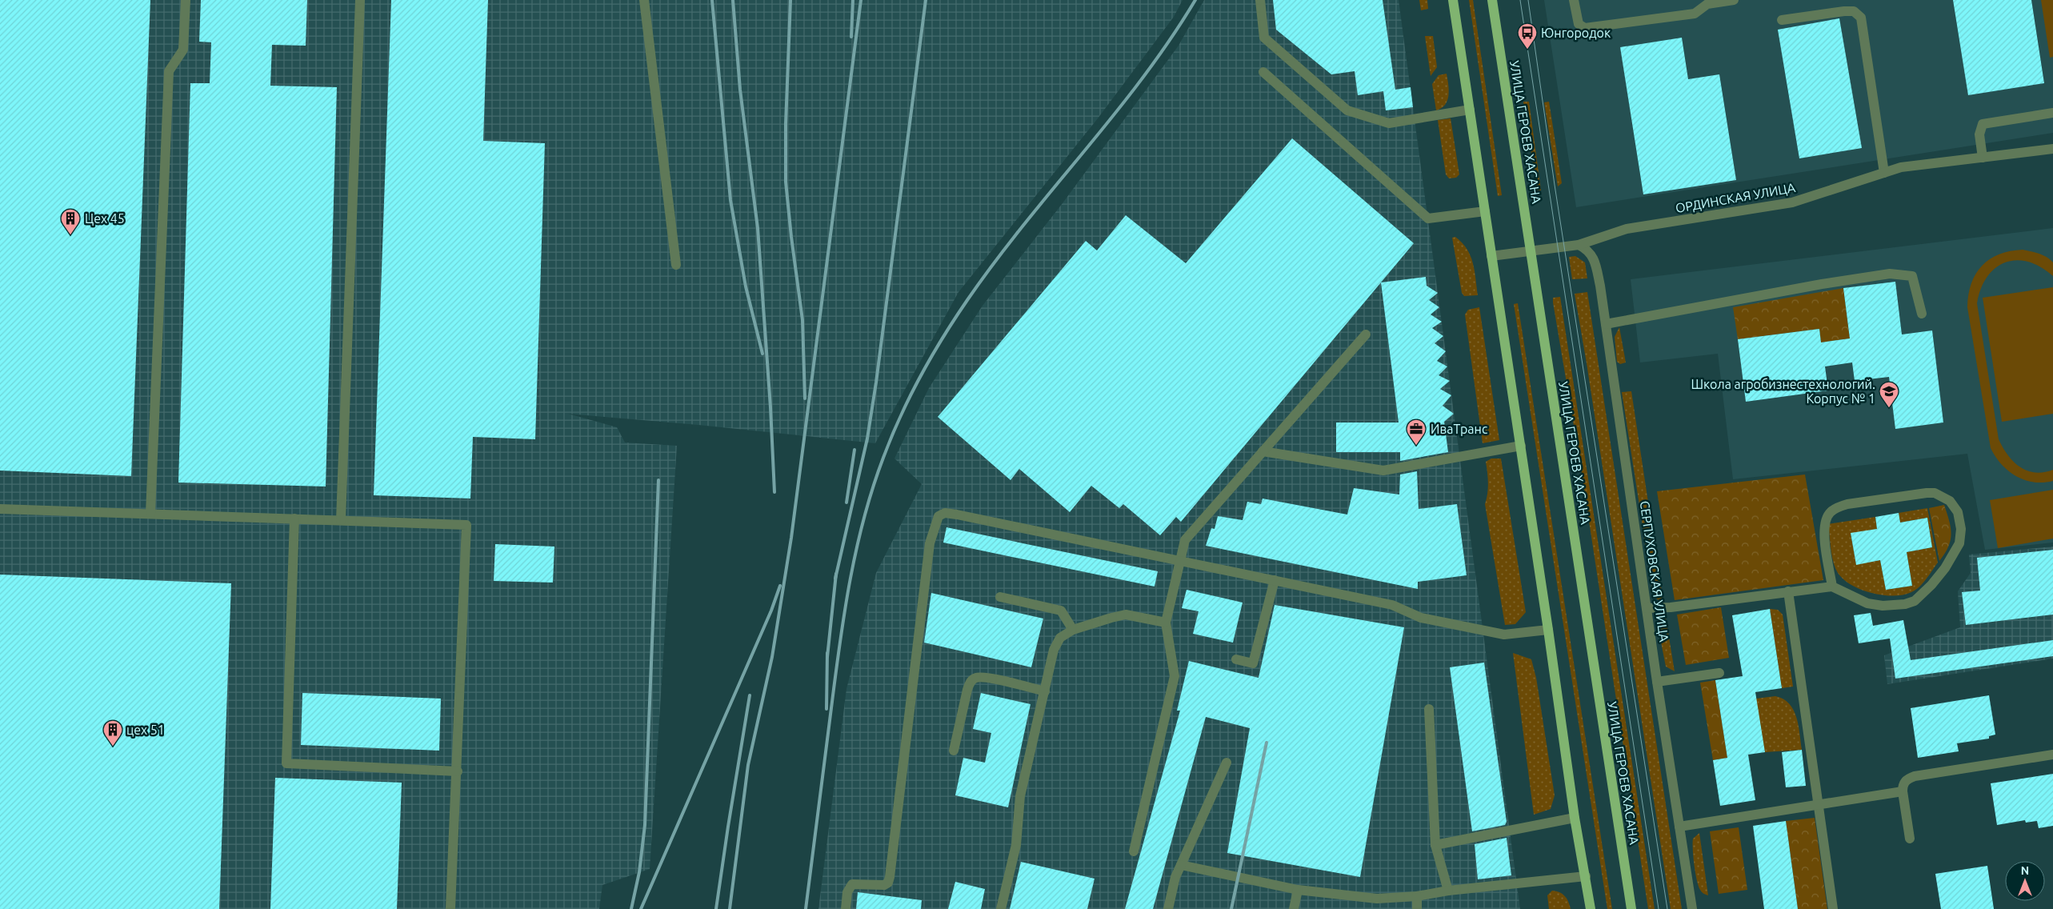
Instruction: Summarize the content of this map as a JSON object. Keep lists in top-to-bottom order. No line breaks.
{"streets":{"main road":["УЛИЦА ГЕРОЕВ ХАСАНА"],"street":["ОРДИНСКАЯ УЛИЦА","СЕРПУХОВСКАЯ УЛИЦА"]},"crossings":[["УЛИЦА ГЕРОЕВ ХАСАНА","ОРДИНСКАЯ УЛИЦА"],["ОРДИНСКАЯ УЛИЦА","СЕРПУХОВСКАЯ УЛИЦА"]],"places":{"bus stop":["Юнгородок"],"building":["Цех 45","цех 51"],"school or university":["Школа агробизнестехнологий. Корпус № 1"],"office":["ИваТранс"]},"north":"top"}
